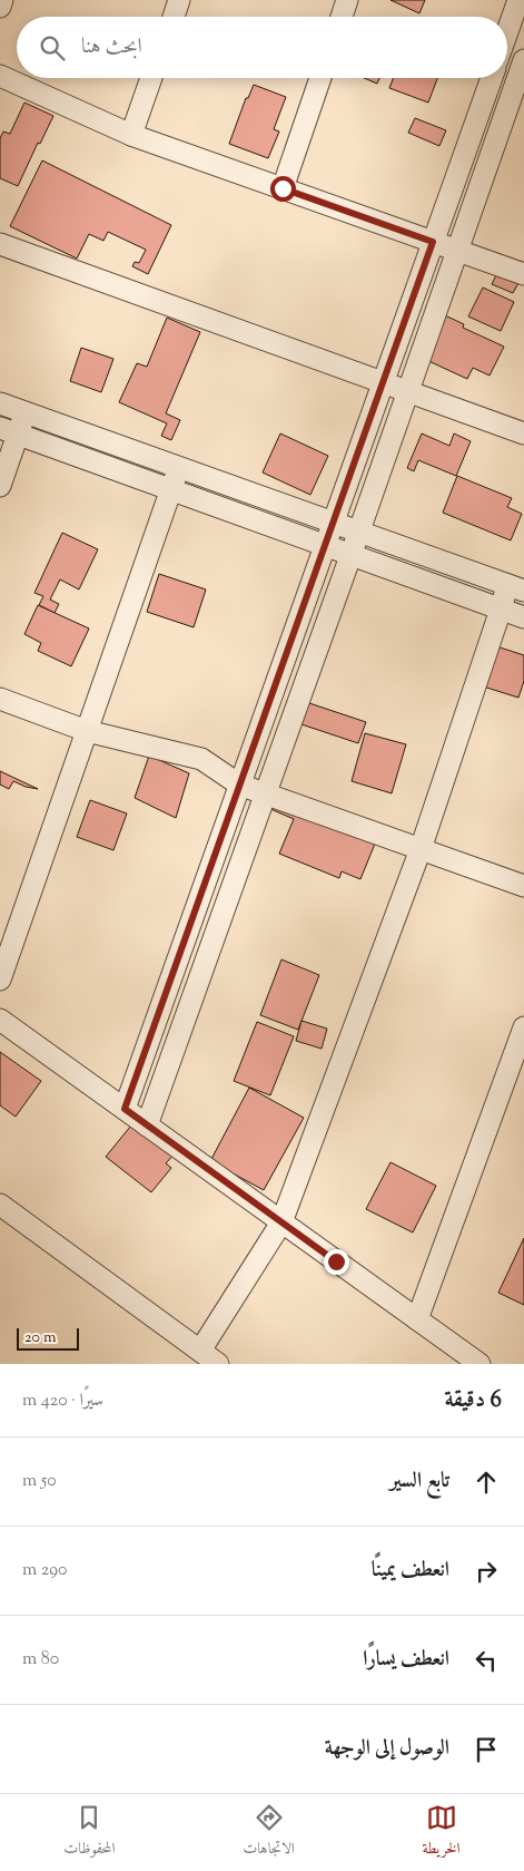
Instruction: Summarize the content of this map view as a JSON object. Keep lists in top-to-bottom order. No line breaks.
{"scale_bar":"20 m","page":{"search":"ابحث هنا","scale":"20 m","heading":["6 دقيقة","سيرًا · 420 m"],"list":[["تابع السير","50 m"],["انعطف يمينًا","290 m"],["انعطف يسارًا","80 m"],"الوصول إلى الوجهة"],"nav":["الخريطة","الاتجاهات","المحفوظات"]}}
